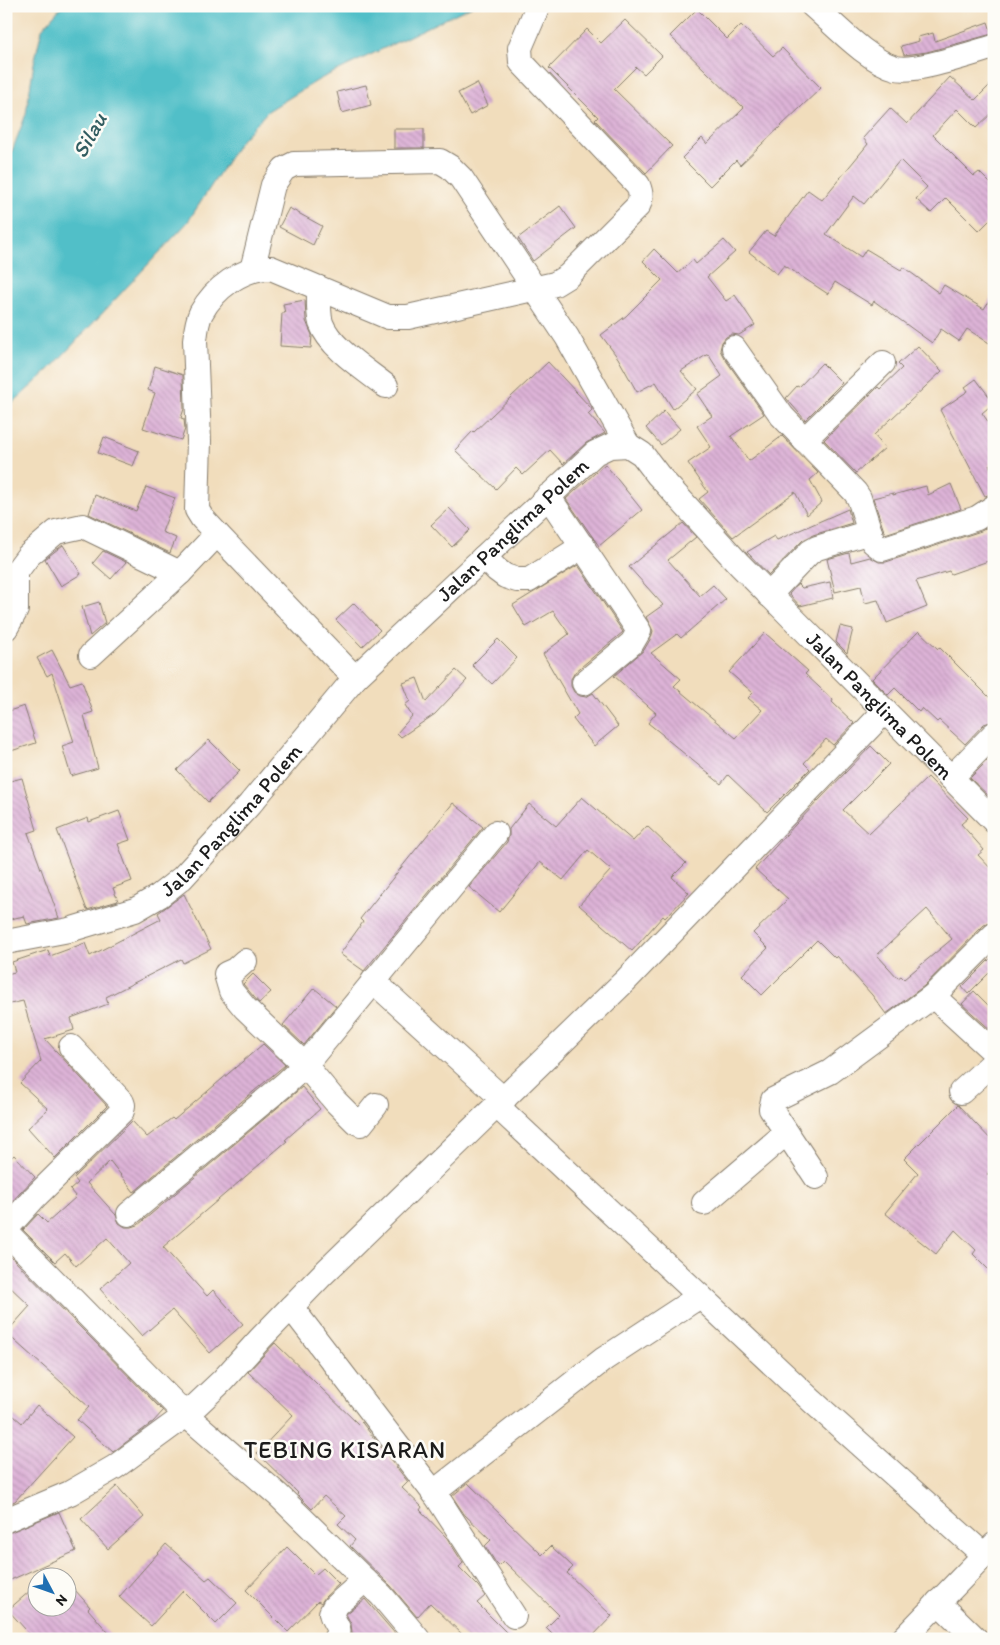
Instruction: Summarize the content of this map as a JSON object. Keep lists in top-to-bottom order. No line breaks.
{"streets":{"street":["Jalan Panglima Polem"]},"districts":["TEBING KISARAN"],"water":["Silau"],"north":"bottom right"}
